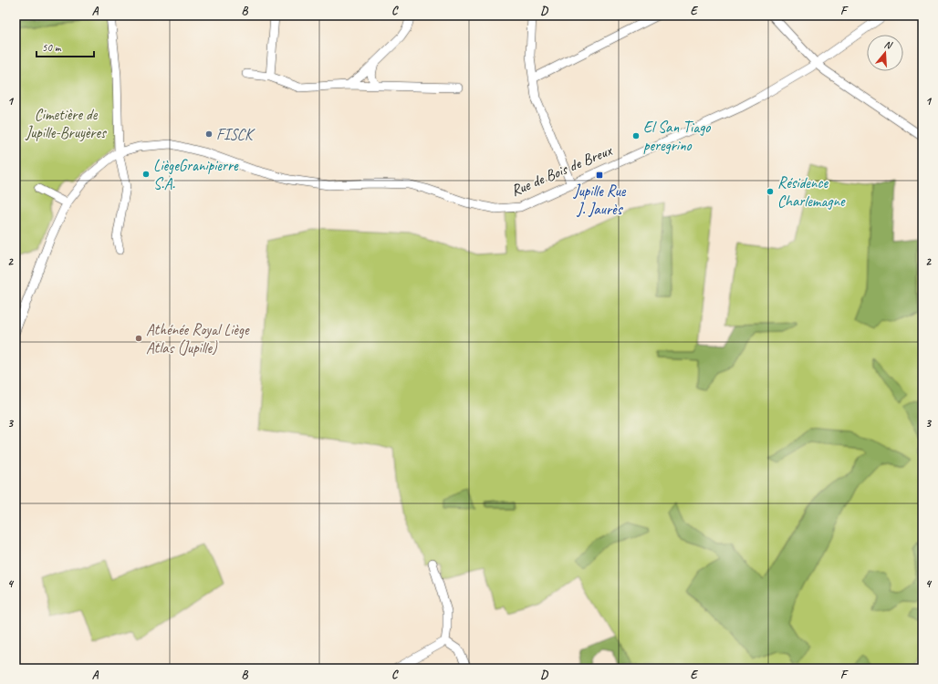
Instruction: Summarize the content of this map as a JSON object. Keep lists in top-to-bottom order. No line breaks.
{"streets":{"street":["Rue de Bois de Breux"]},"parks":["Cimetière de Jupille-Bruyères"],"places":{"other":["FISCK","El San Tiago peregrino","LiègeGranipierre S.A.","Résidence Charlemagne","Athénée Royal Liège Atlas (Jupille)"],"transit":["Jupille Rue J. Jaurès"]},"scale_bar":"50 m","north":"top","grid":{"columns":["A","B","C","D","E","F"],"rows":["1","2","3","4"]}}
